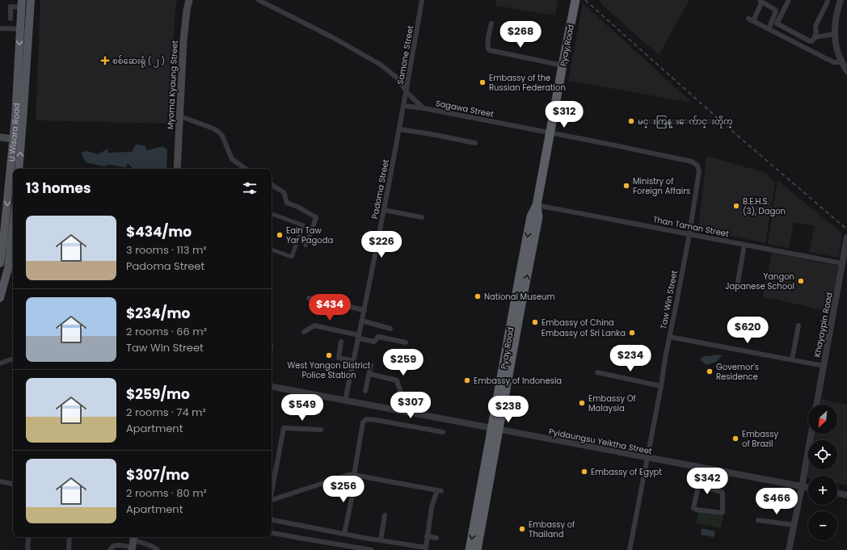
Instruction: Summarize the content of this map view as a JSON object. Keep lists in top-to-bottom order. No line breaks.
{"streets":{"highway":["Pyay Road"],"main road":["Myoma Kyaung Street","U Wisara Road"],"street":["Samone Street","Sagawa Street","Padoma Street","Than Taman Street","Taw Win Street","Khayaypin Road","Pyidaungsu Yeiktha Street"]},"crossings":[["Pyay Road","Sagawa Street"],["Pyay Road","Than Taman Street"],["Pyay Road","Pyidaungsu Yeiktha Street"],["Samone Street","Sagawa Street"],["Samone Street","Padoma Street"],["Sagawa Street","Taw Win Street"],["Padoma Street","Pyidaungsu Yeiktha Street"],["Than Taman Street","Taw Win Street"],["Than Taman Street","Khayaypin Road"],["Taw Win Street","Pyidaungsu Yeiktha Street"]],"places":{"health":["စစ်ဆေးရုံ ( ၂ )"],"other":["Embassy of the Russian Federation","မင္းကြန္းေက်ာင္းတိုက္","Ministry of Foreign Affairs","B.E.H.S. (3), Dagon","Eain Taw Yar Pagoda","Yangon Japanese School","National Museum","Embassy of China","Embassy of Sri Lanka","West Yangon District Police Station","Governor's Residence","Embassy of Indonesia","Embassy Of Malaysia","Embassy of Brazil","Embassy of Egypt","Embassy of Thailand"]},"north":"bottom left","page":{"price":["$268","$312","$226","$434","$620","$234","$259","$307","$549","$238","$342","$256","$466"],"heading":"13 homes","list":[{"name":"$434/mo","note":"3 rooms · 113 m² · Padoma Street"},{"name":"$234/mo","note":"2 rooms · 66 m² · Taw Win Street"},{"name":"$259/mo","note":"2 rooms · 74 m² · Apartment"},{"name":"$307/mo","note":"2 rooms · 80 m² · Apartment"}],"map_buttons":["+","−"]}}
